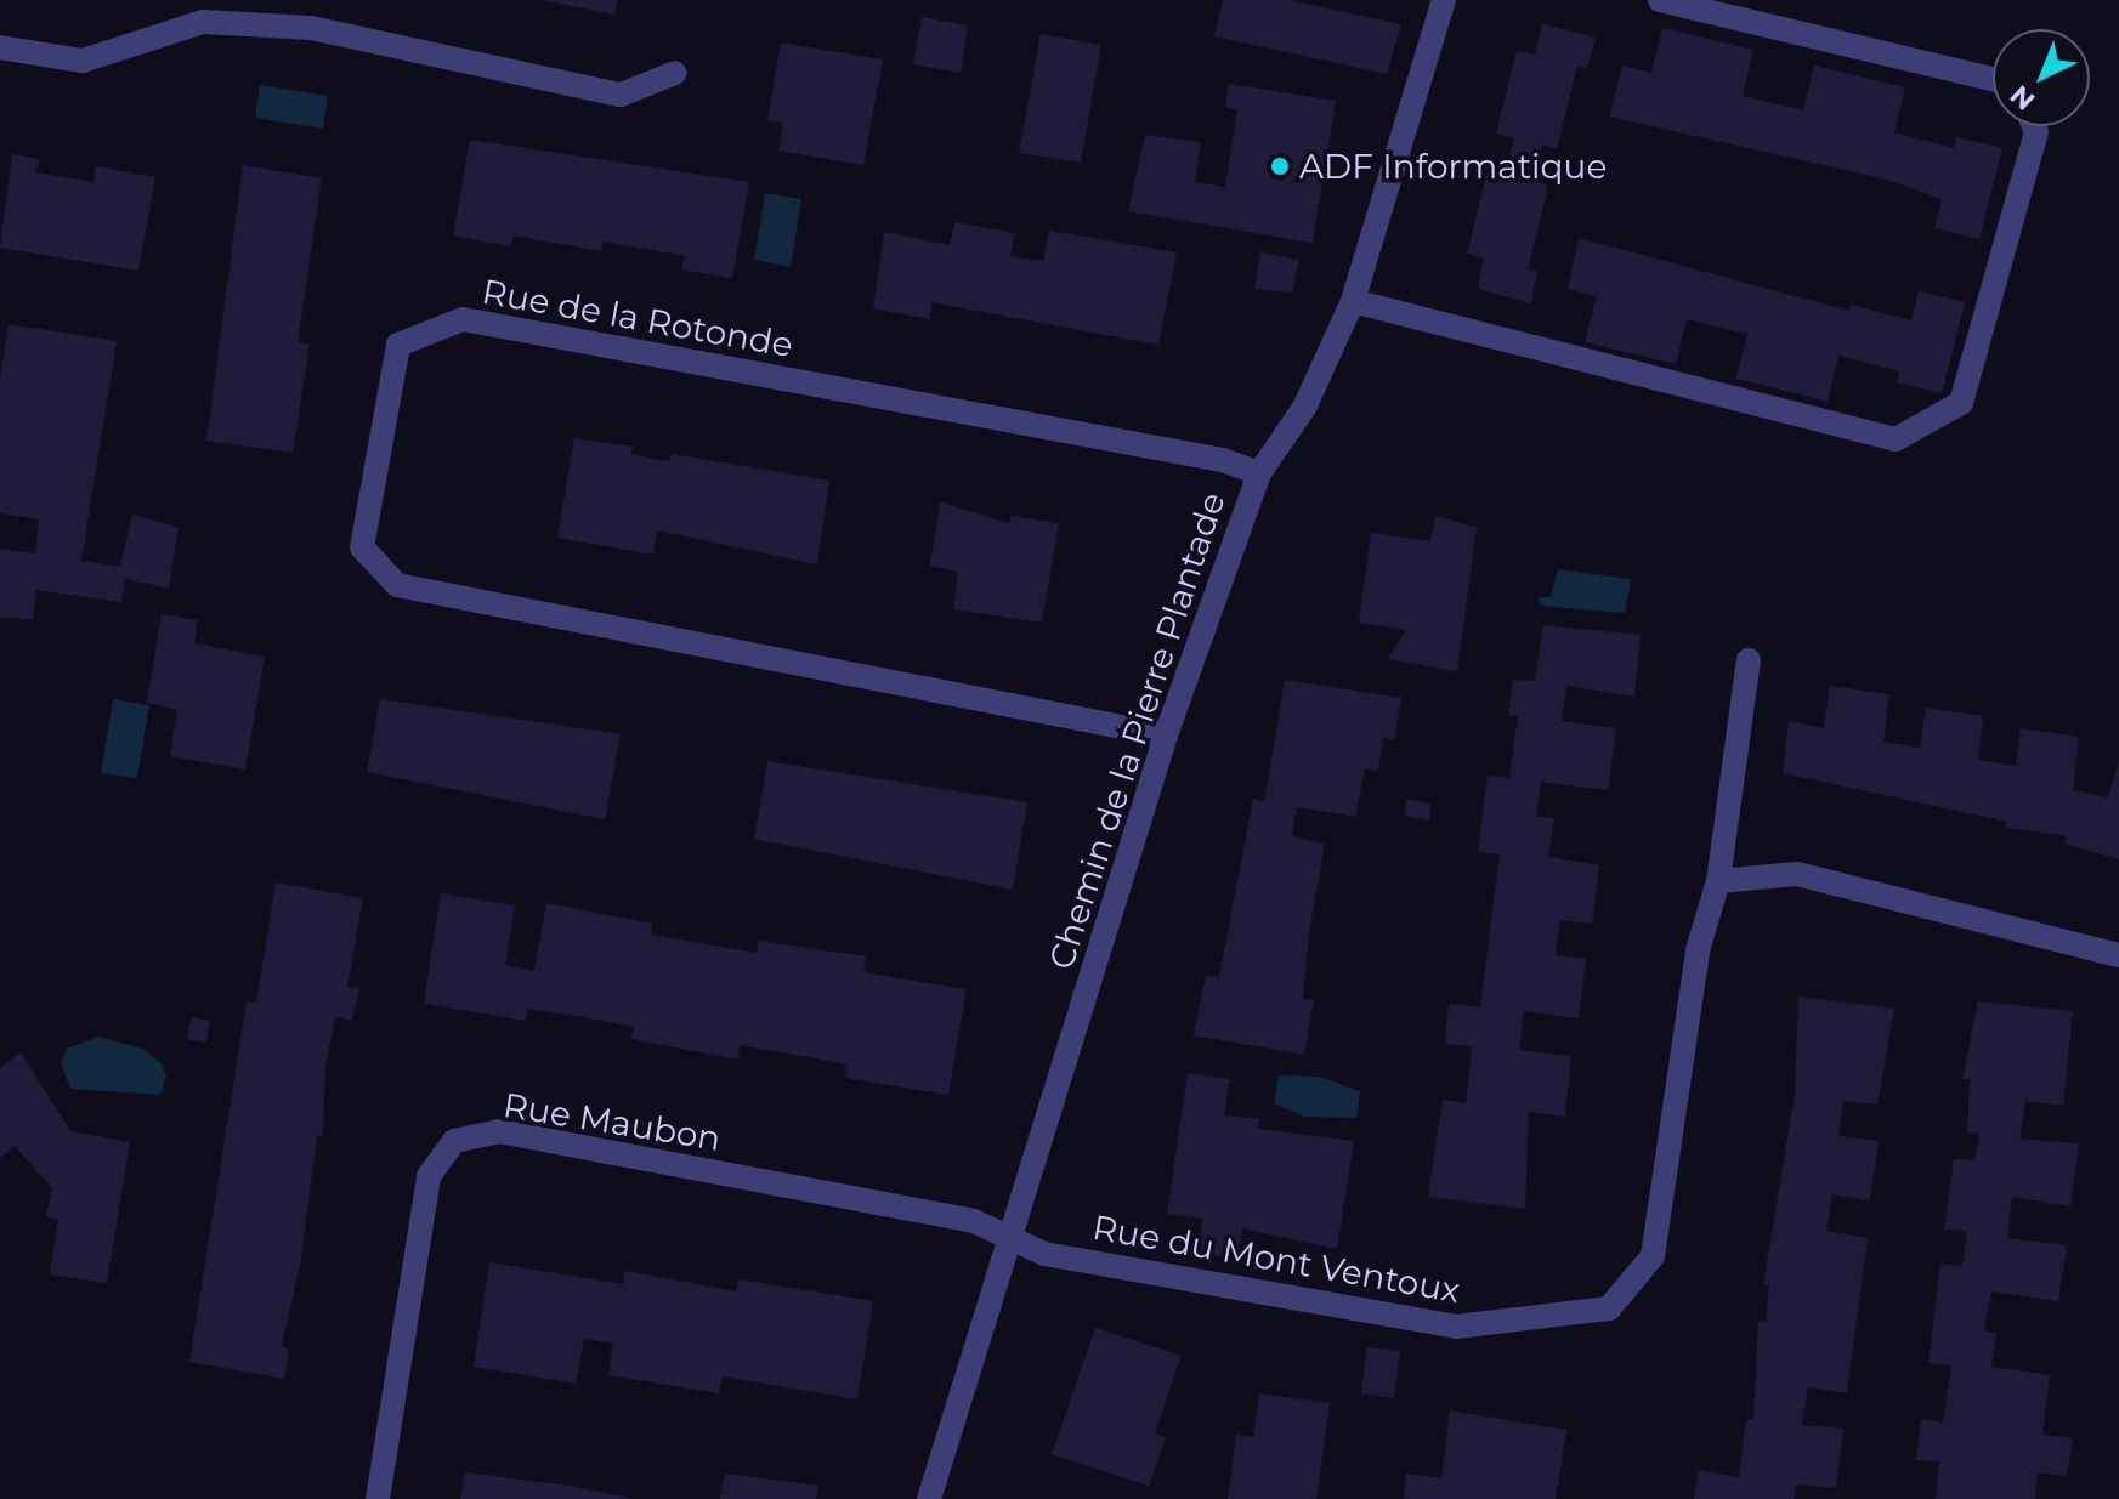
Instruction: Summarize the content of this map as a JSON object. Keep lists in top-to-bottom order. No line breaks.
{"streets":{"street":["Rue de la Rotonde","Chemin de la Pierre Plantade","Rue Maubon","Rue du Mont Ventoux"]},"crossings":[["Rue de la Rotonde","Chemin de la Pierre Plantade"],["Chemin de la Pierre Plantade","Rue Maubon"],["Chemin de la Pierre Plantade","Rue du Mont Ventoux"],["Rue Maubon","Rue du Mont Ventoux"]],"places":["ADF Informatique"],"north":"bottom left"}
